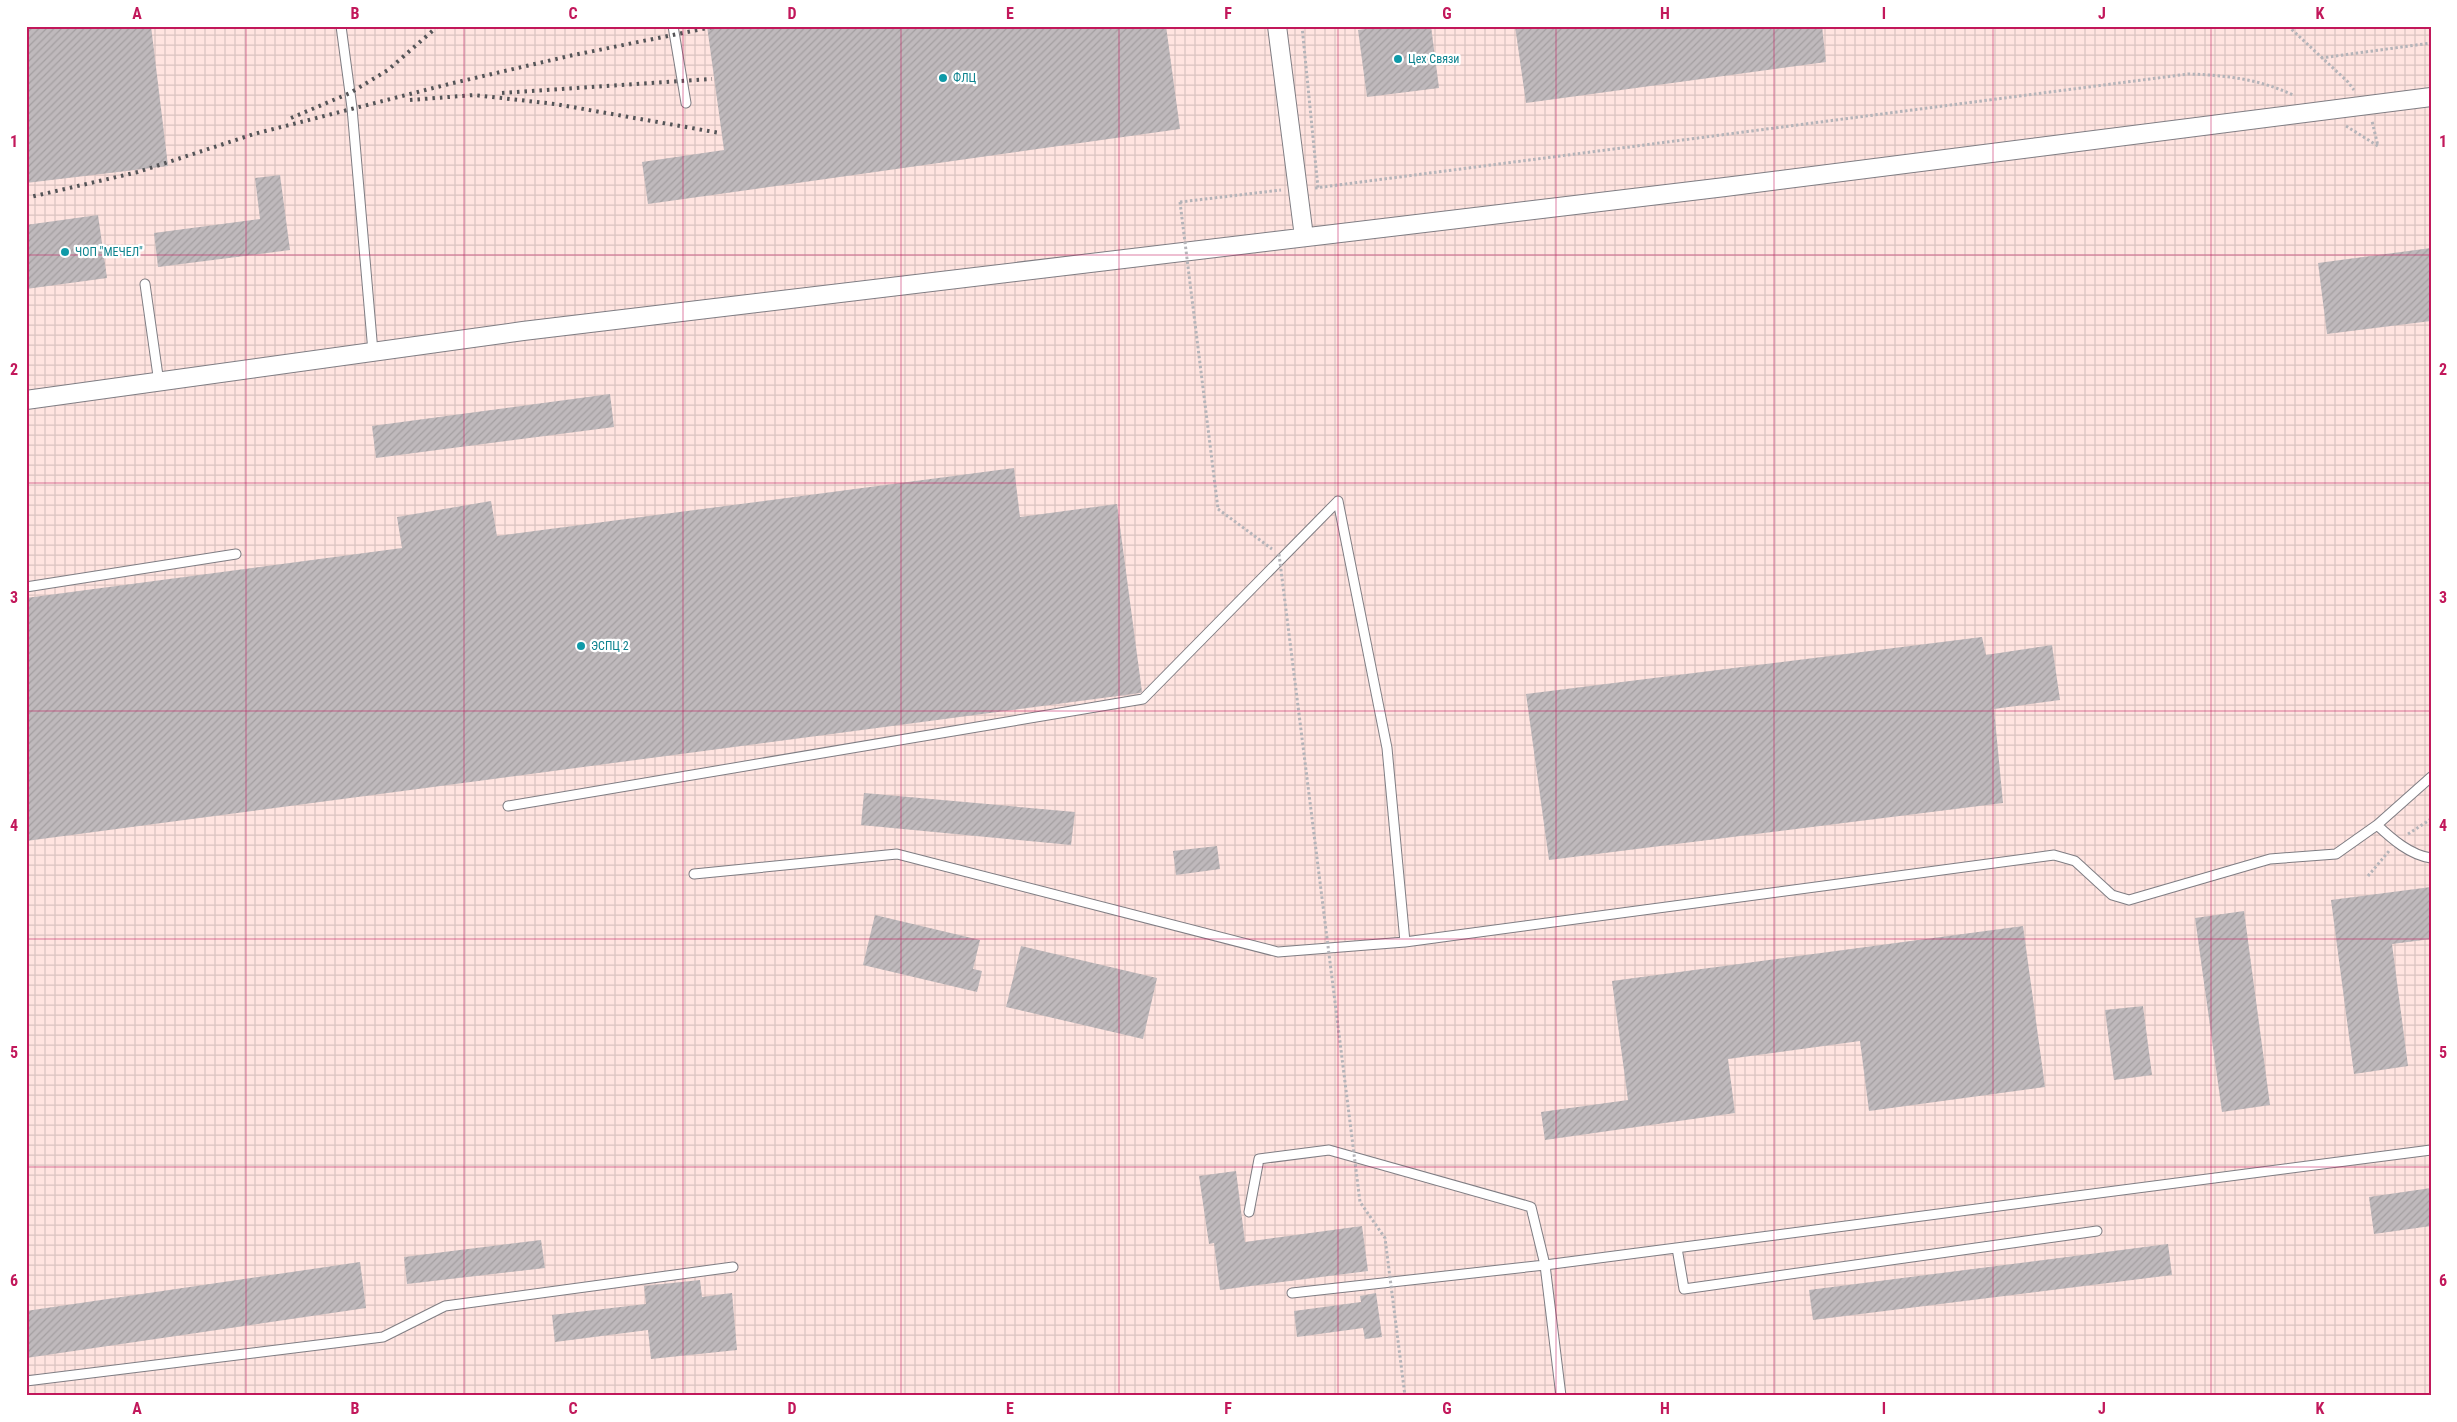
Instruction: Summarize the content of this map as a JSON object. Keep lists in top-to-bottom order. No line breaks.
{"places":["Цех Связи","ФЛЦ","ЧОП \"МЕЧЕЛ\"","ЭСПЦ 2"],"grid":{"columns":["A","B","C","D","E","F","G","H","I","J","K"],"rows":["1","2","3","4","5","6"]}}
